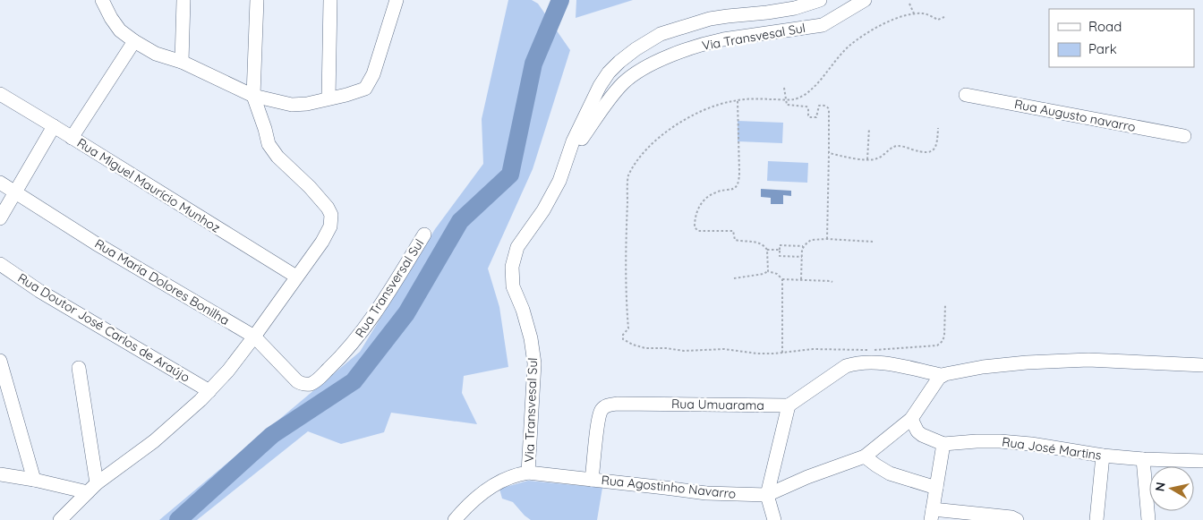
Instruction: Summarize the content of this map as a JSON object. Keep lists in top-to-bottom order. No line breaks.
{"streets":{"street":["Via Transvesal Sul","Rua Augusto navarro","Rua Miguel Maurício Munhoz","Rua Maria Dolores Bonilha","Rua Transversal Sul","Rua Doutor José Carlos de Araújo","Rua Umuarama","Rua José Martins","Rua Agostinho Navarro"]},"crossings":[["Via Transvesal Sul","Rua Agostinho Navarro"],["Rua Maria Dolores Bonilha","Rua Transversal Sul"],["Rua Umuarama","Rua Agostinho Navarro"],["Rua José Martins","Rua Agostinho Navarro"]],"legend":["Road","Park"],"north":"left"}
